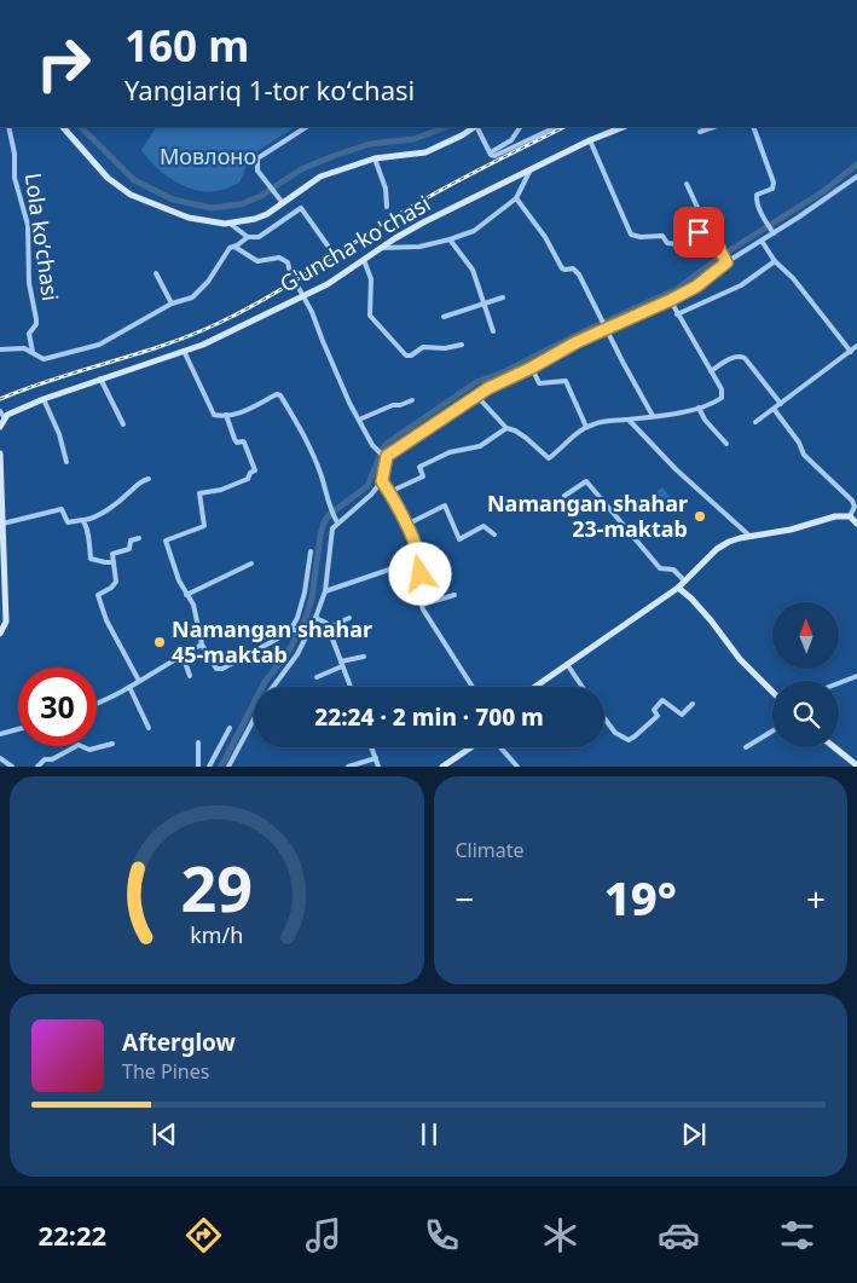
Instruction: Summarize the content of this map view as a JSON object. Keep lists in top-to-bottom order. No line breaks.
{"streets":{"street":["Lola koʻchasi","G'uncha ko'chasi"]},"parks":["Мовлоно"],"places":["Namangan shahar 23-maktab","Namangan shahar 45-maktab"],"north":"top","page":{"turn":["160 m","Yangiariq 1-tor koʻchasi"],"limit":"30","trip":"22:24 · 2 min · 700 m","tile":"Climate","heat":["−","19°","+"],"song":["Afterglow","The Pines"],"tabs":"22:22","gauge":["29","km/h"]}}
